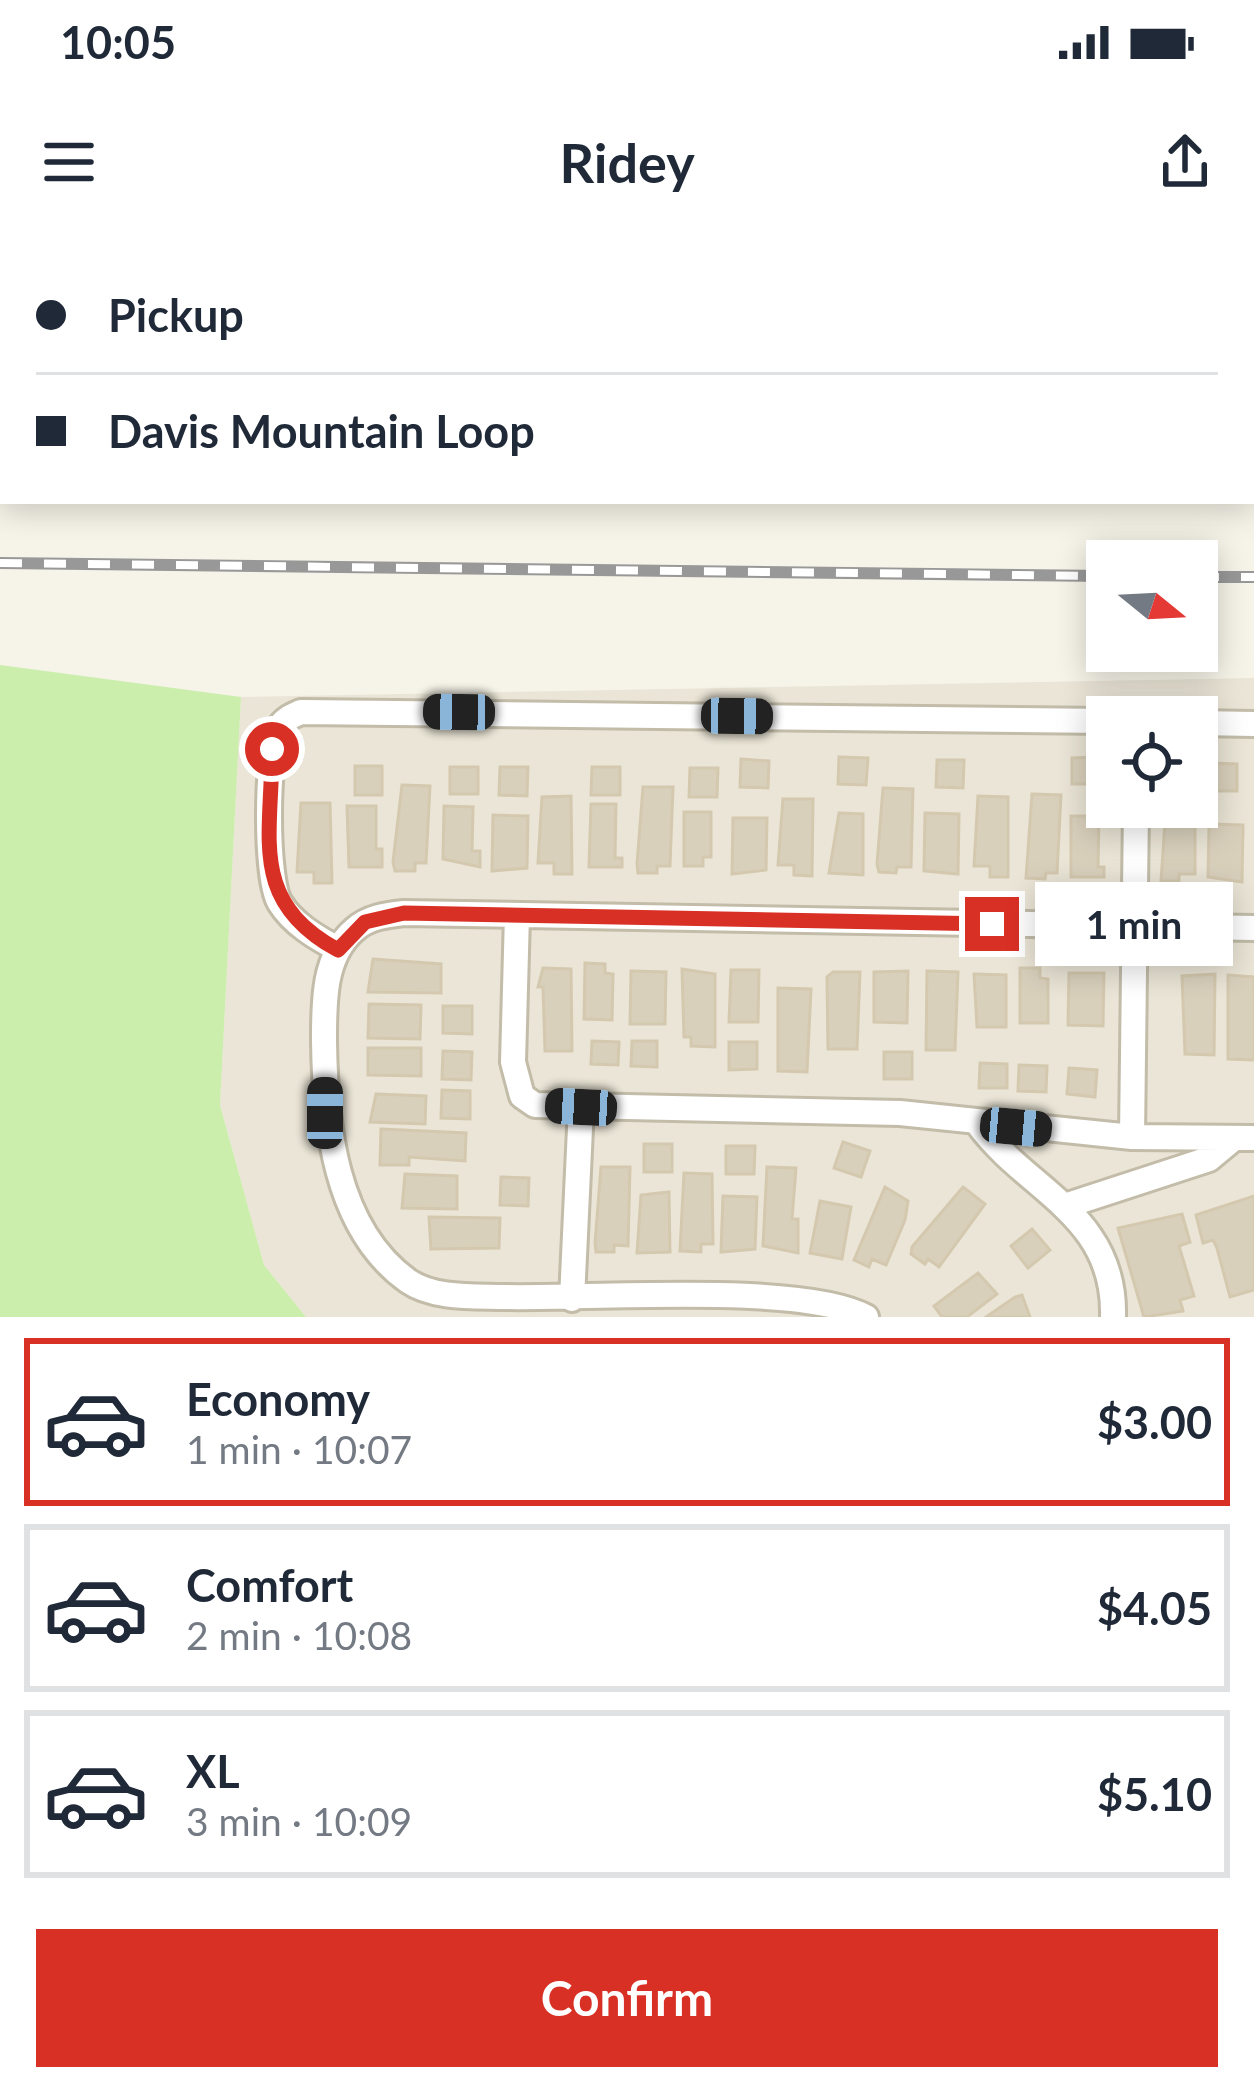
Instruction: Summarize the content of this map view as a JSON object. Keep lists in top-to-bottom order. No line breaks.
{"north":"right","page":{"status":"10:05","header":"Ridey","banner":["Pickup","Davis Mountain Loop"],"bubble":"1 min","list":[{"name":"Economy","note":"1 min · 10:07","value":"$3.00"},{"name":"Comfort","note":"2 min · 10:08","value":"$4.05"},{"name":"XL","note":"3 min · 10:09","value":"$5.10"}],"buttons":"Confirm"}}
